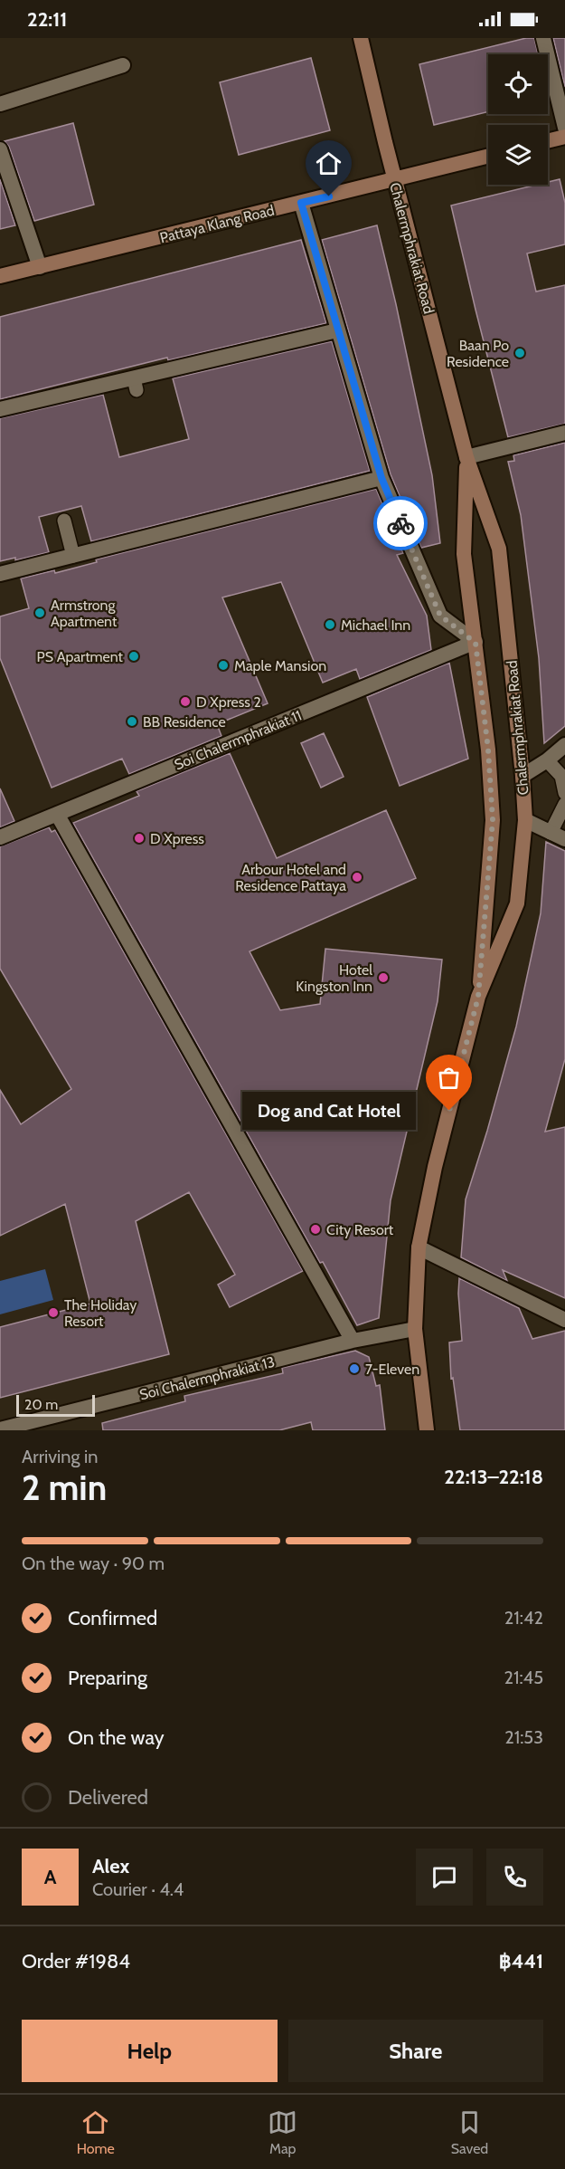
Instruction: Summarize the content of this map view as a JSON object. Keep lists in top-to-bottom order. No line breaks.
{"streets":{"main road":["Pattaya Klang Road","Chalermphrakiat Road"],"street":["Soi Chalermphrakiat 11","Soi Chalermphrakiat 13"]},"crossings":[["Pattaya Klang Road","Chalermphrakiat Road"],["Chalermphrakiat Road","Soi Chalermphrakiat 11"],["Chalermphrakiat Road","Soi Chalermphrakiat 13"]],"places":["Baan Po Residence","Armstrong Apartment","Michael Inn","PS Apartment","Maple Mansion","D Xpress 2","BB Residence","D Xpress","Arbour Hotel and Residence Pattaya","Hotel Kingston Inn","Dog and Cat Hotel","City Resort","The Holiday Resort","7-Eleven"],"scale_bar":"20 m","page":{"status":"22:11","bubble":"Dog and Cat Hotel","scale":"20 m","heading":["2 min","Arriving in","22:13–22:18"],"panel":["Alex","Courier · 4.4","Order #1984","฿441"],"bar":"On the way · 90 m","list":[["Confirmed","21:42"],["Preparing","21:45"],["On the way","21:53"],"Delivered"],"round":"A","buttons":["Help","Share"],"tabs":["Home","Map","Saved"]}}
